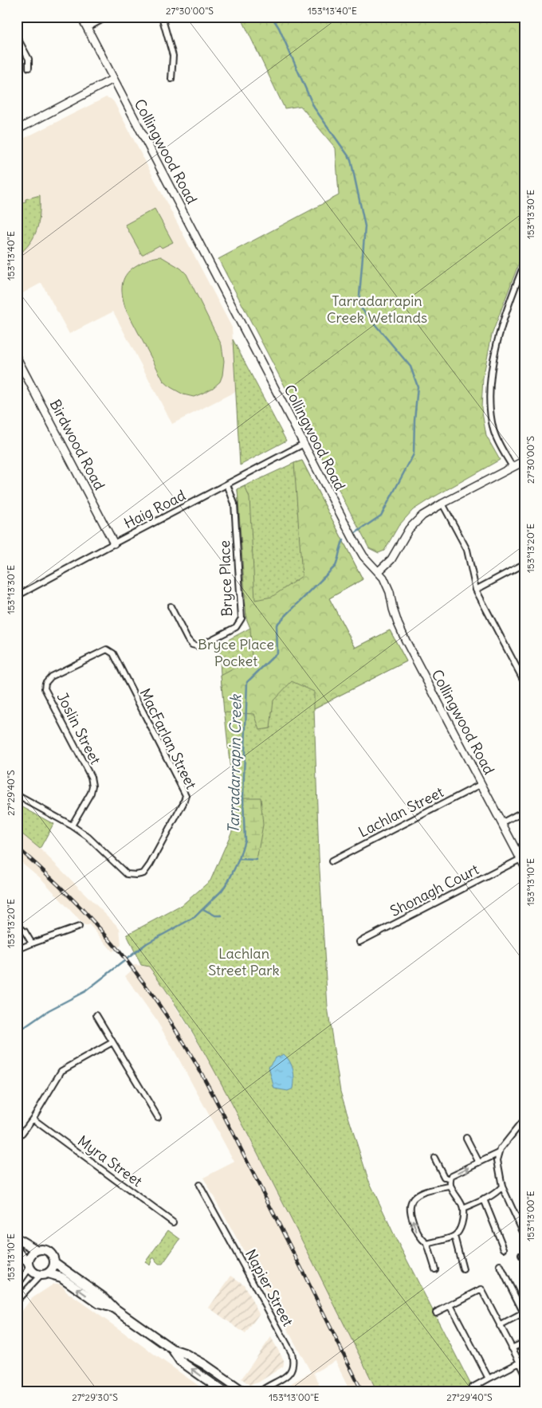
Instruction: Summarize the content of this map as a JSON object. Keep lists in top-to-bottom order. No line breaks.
{"streets":{"street":["Collingwood Road","Birdwood Road","Haig Road","Bryce Place","Joslin Street","MacFarlan Street","Lachlan Street","Shonagh Court","Myra Street","Napier Street"]},"crossings":[["Collingwood Road","Haig Road"],["Collingwood Road","Lachlan Street"],["Collingwood Road","Shonagh Court"],["Birdwood Road","Haig Road"],["Haig Road","Bryce Place"],["Joslin Street","MacFarlan Street"]],"water":["Tarradarrapin Creek"],"parks":["Tarradarrapin Creek Wetlands","Bryce Place Pocket","Lachlan Street Park"],"coordinates":["27°30'00\"S","153°13'40\"E","153°13'30\"E","153°13'20\"E","27°29'40\"S","153°13'10\"E","153°13'00\"E","27°29'30\"S"]}
